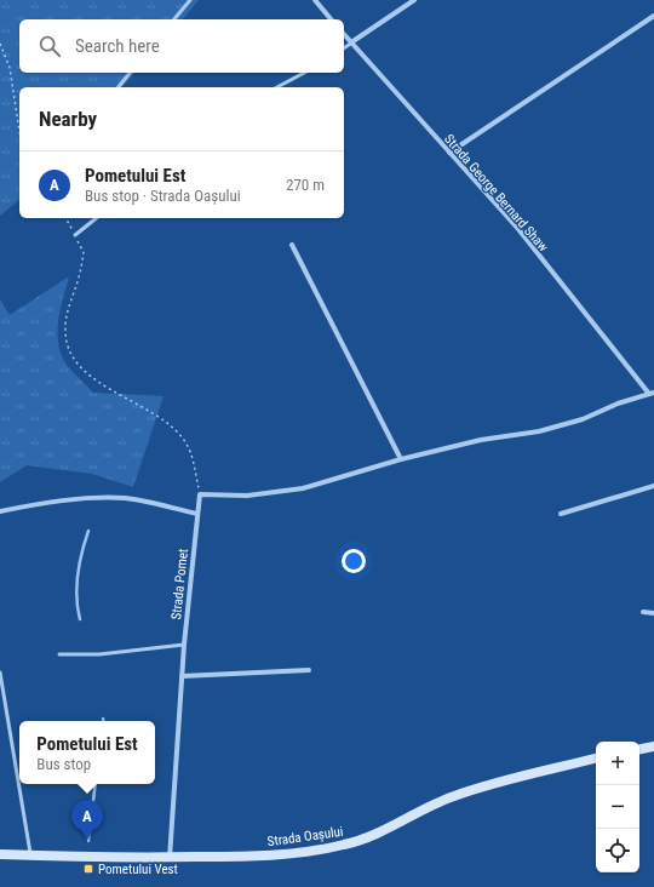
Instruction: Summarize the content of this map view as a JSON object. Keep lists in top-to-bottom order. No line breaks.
{"streets":{"main road":["Strada Oașului"],"street":["Strada George Bernard Shaw","Strada Pomet"]},"crossings":[["Strada Pomet","Strada Oașului"]],"places":{"transit":["Pometului Vest"]},"page":{"search":"Search here","heading":"Nearby","list":[{"mark":"A","name":"Pometului Est","note":"Bus stop · Strada Oașului","value":"270 m"}],"popup":["Pometului Est","Bus stop"],"map_buttons":["+","−"],"pins":"A"}}
